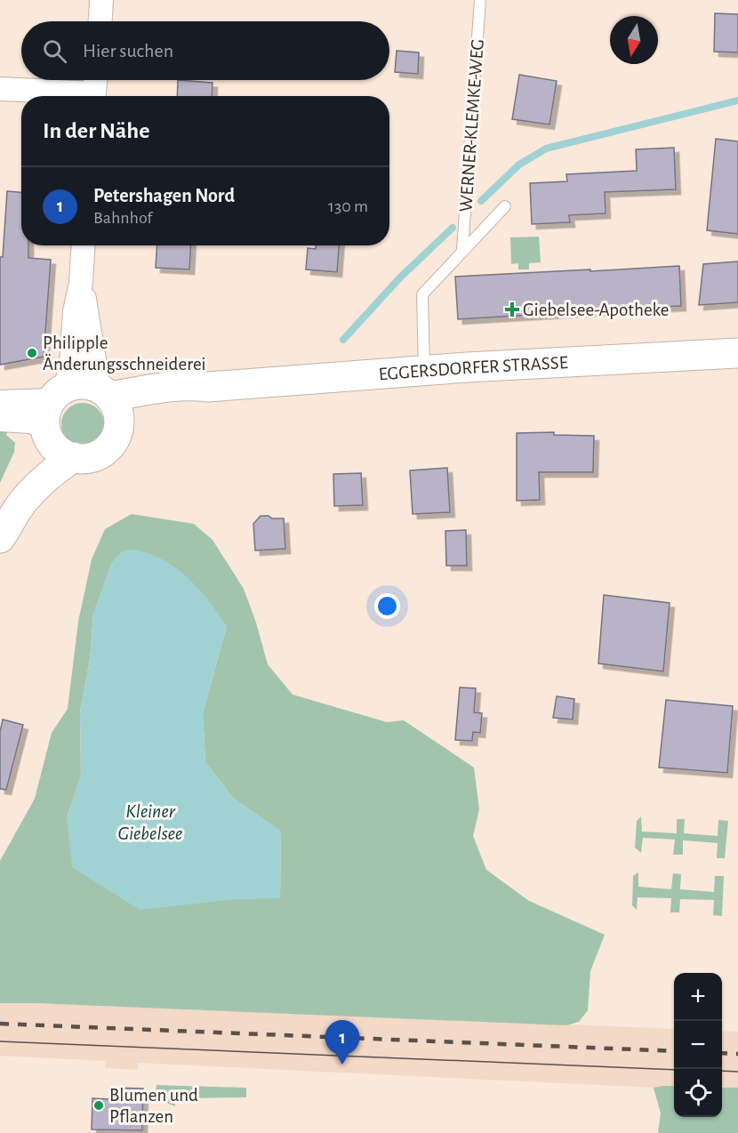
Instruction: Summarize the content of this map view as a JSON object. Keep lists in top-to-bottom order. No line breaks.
{"streets":{"street":["EGGERSDORFER STRASSE"],"lane":["WERNER-KLEMKE-WEG"]},"crossings":[["WERNER-KLEMKE-WEG","EGGERSDORFER STRASSE"]],"water":["Kleiner Giebelsee"],"places":{"health":["Giebelsee-Apotheke"],"other":["Philipple Änderungsschneiderei","Blumen und Pflanzen"]},"north":"bottom","page":{"search":"Hier suchen","heading":"In der Nähe","list":[{"mark":"1","name":"Petershagen Nord","note":"Bahnhof","value":"130 m"}],"map_buttons":["+","−"],"pins":"1"}}
